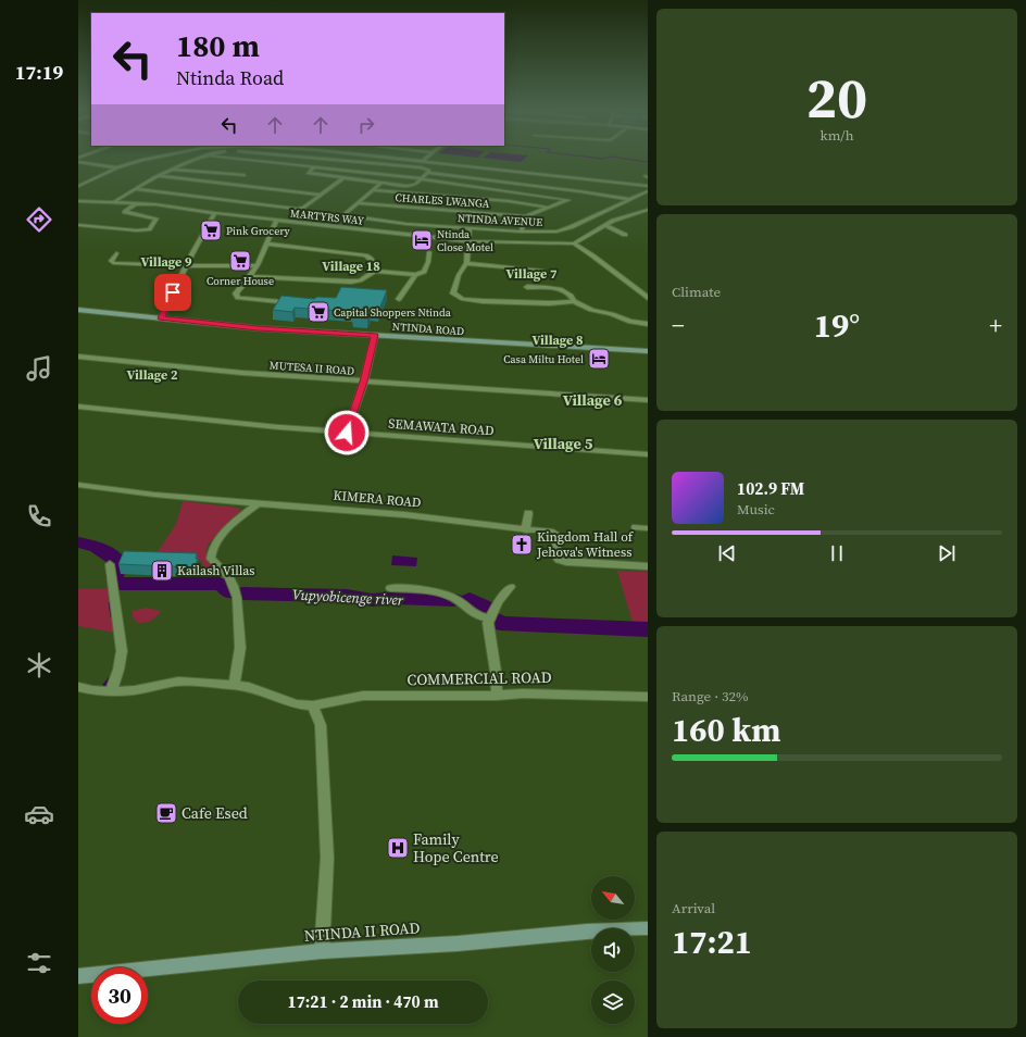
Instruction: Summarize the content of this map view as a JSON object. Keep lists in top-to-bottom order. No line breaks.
{"streets":{"main road":["NTINDA ROAD","NTINDA II ROAD"],"street":["CHARLES LWANGA","MARTYRS WAY","NTINDA AVENUE","MUTESA II ROAD","SEMAWATA ROAD","KIMERA ROAD","COMMERCIAL ROAD"]},"crossings":[["CHARLES LWANGA","NTINDA AVENUE"]],"districts":["Village 9","Village 18","Village 7","Village 8","Village 2","Village 6","Village 5"],"water":["Vupyobicenge river"],"places":{"supermarket":["Pink Grocery","Corner House","Capital Shoppers Ntinda"],"hotel":["Ntinda Close Motel","Casa Miltu Hotel"],"church":["Kingdom Hall of Jehova's Witness"],"building":["Kailash Villas"],"cafe":["Cafe Esed"],"hospital":["Family Hope Centre"]},"north":"top left","page":{"tabs":"17:19","tile":[["20","km/h"],"Climate",["Range · 32%","160 km"],["Arrival","17:21"]],"turn":["180 m","Ntinda Road"],"heat":["−","19°","+"],"song":["102.9 FM","Music"],"limit":"30","trip":"17:21 · 2 min · 470 m"}}
